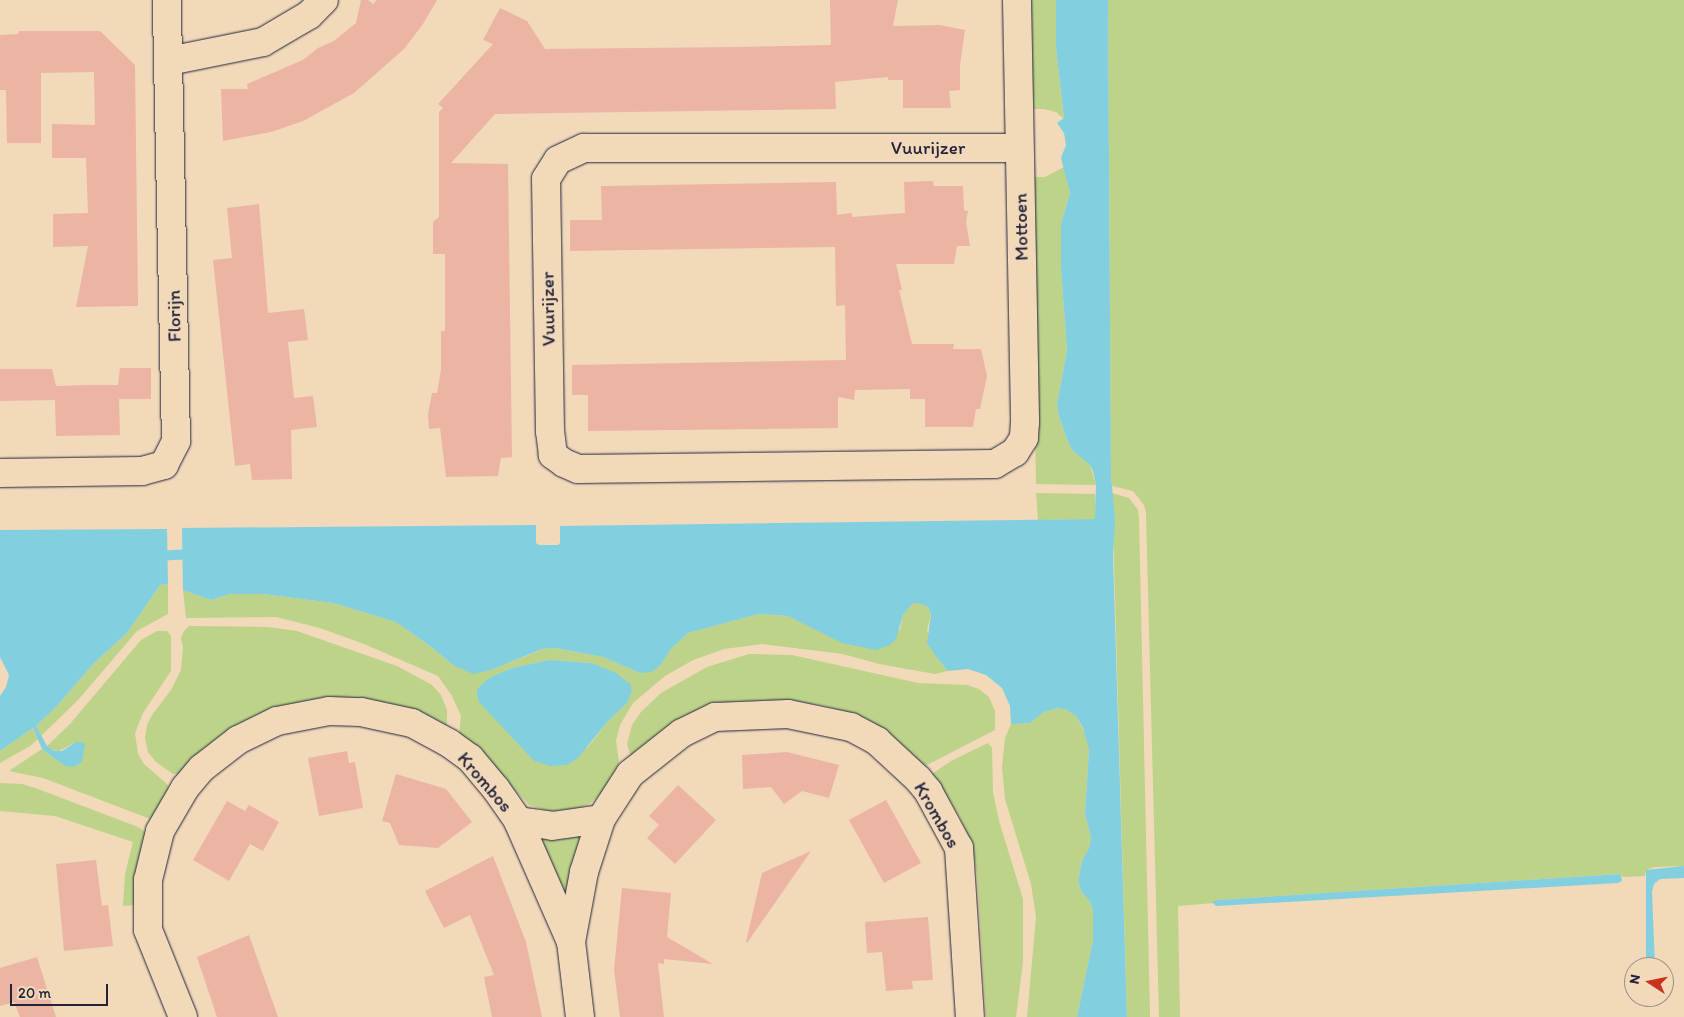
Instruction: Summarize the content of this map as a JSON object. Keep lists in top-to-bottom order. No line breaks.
{"streets":{"street":["Vuurijzer","Mottoen","Florijn","Krombos"]},"crossings":[["Vuurijzer","Mottoen"]],"scale_bar":"20 m","north":"left"}
